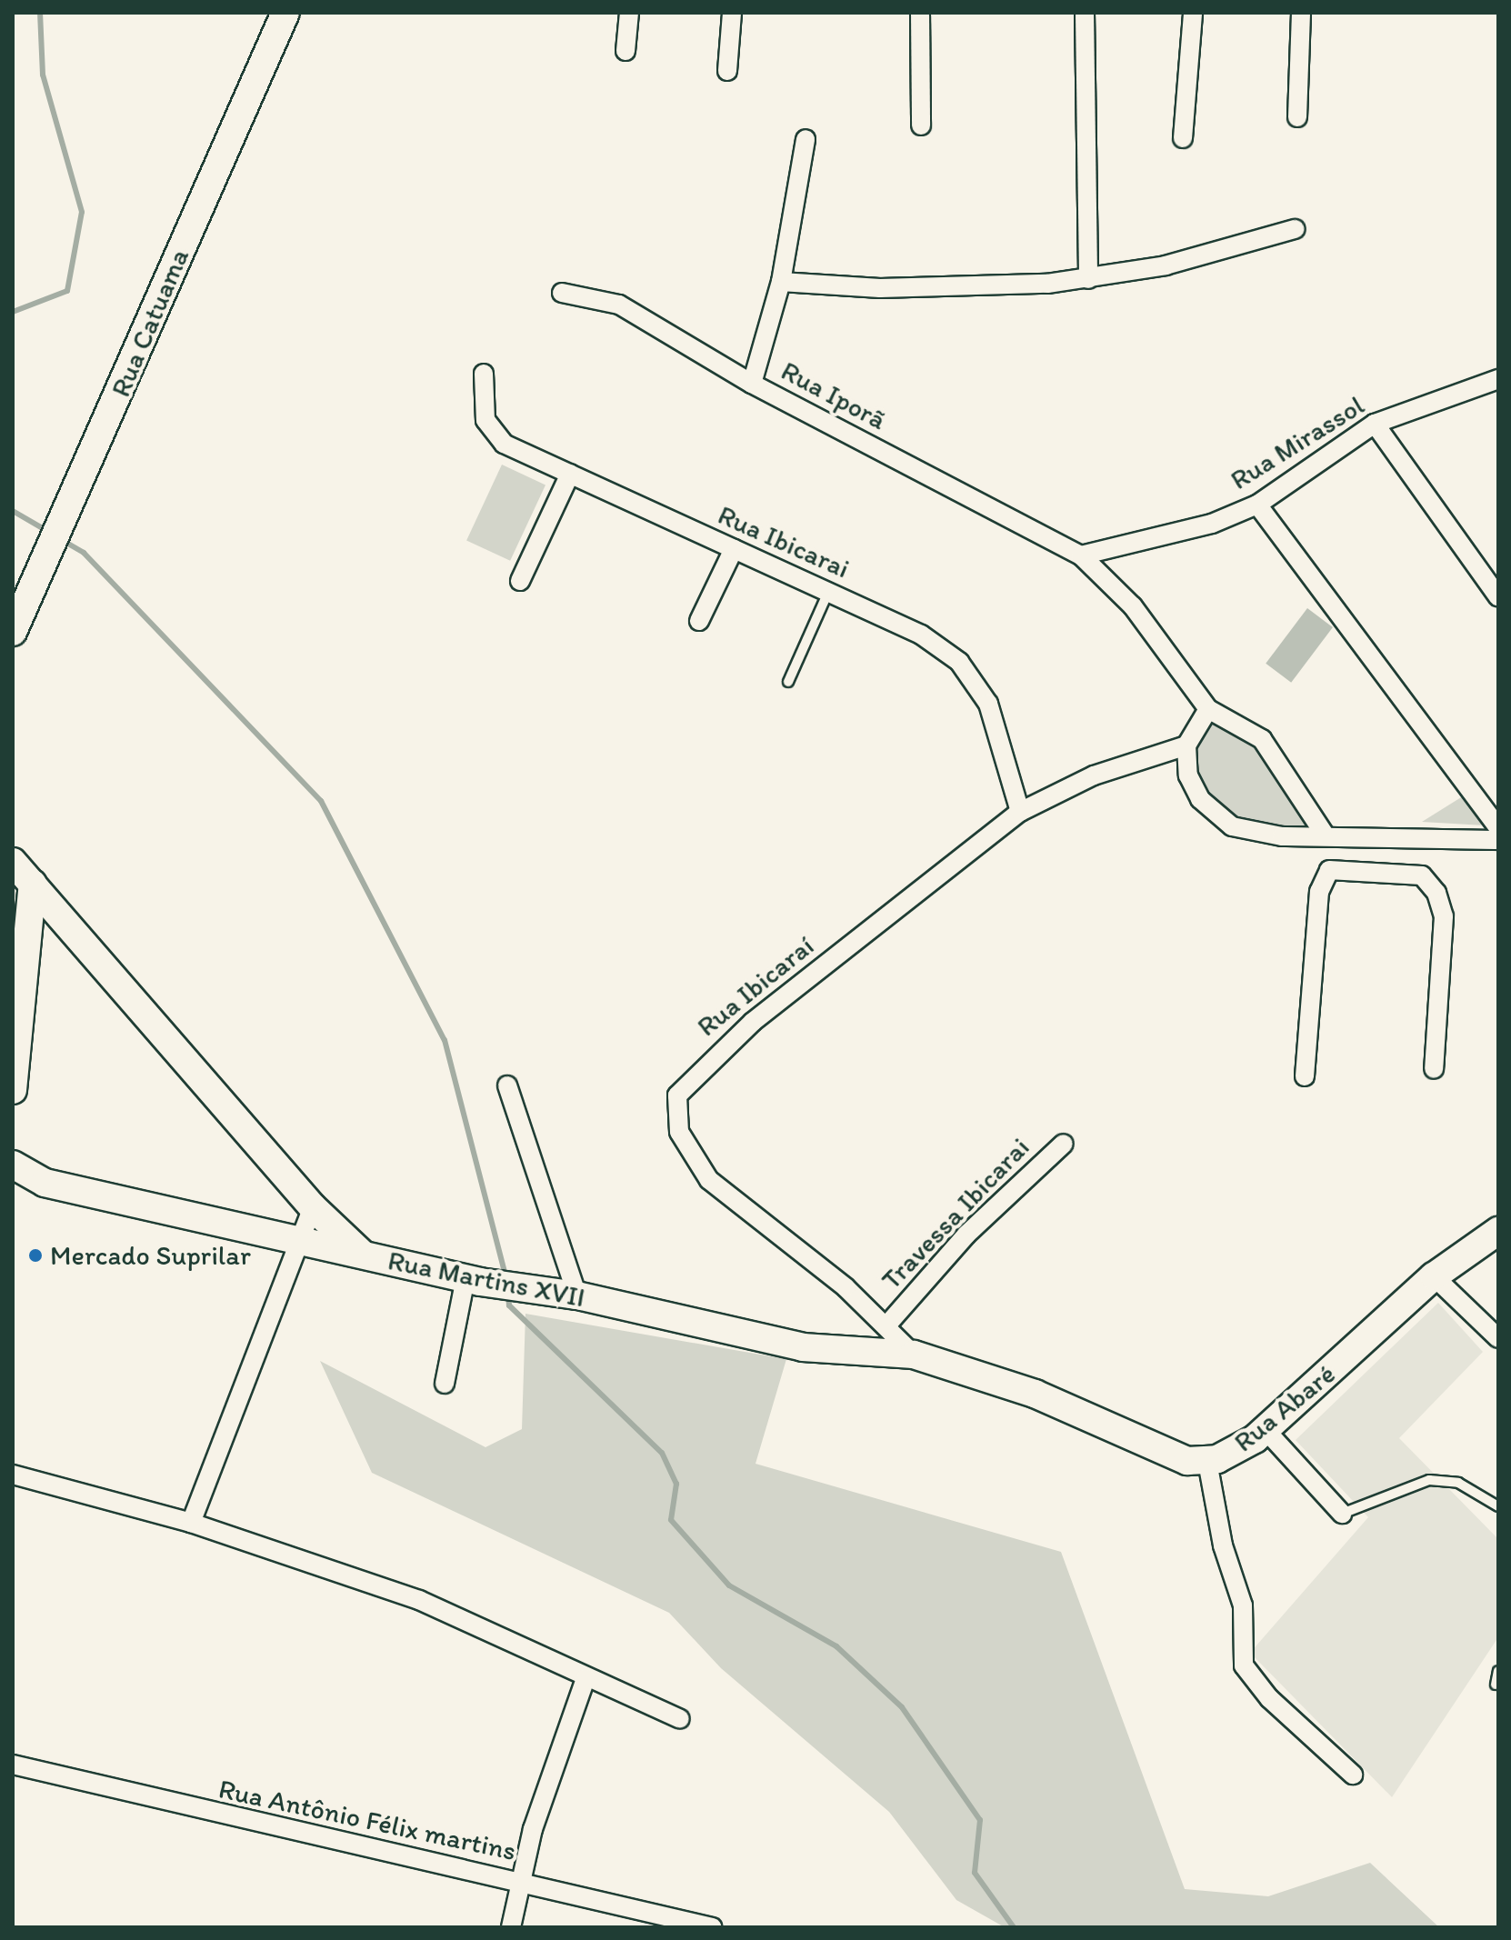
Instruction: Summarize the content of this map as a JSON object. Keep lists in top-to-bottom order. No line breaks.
{"streets":{"street":["Rua Catuama","Rua Iporã","Rua Mirassol","Rua Ibicarai","Rua Ibicaraí","Travessa Ibicarai","Rua Martins XVII","Rua Abaré","Rua Antônio Félix martins"]},"crossings":[["Rua Iporã","Rua Mirassol"],["Rua Ibicarai","Rua Ibicaraí"],["Rua Ibicaraí","Travessa Ibicarai"],["Rua Ibicaraí","Rua Martins XVII"],["Rua Ibicaraí","Rua Abaré"],["Rua Martins XVII","Rua Abaré"]],"places":["Mercado Suprilar"]}
